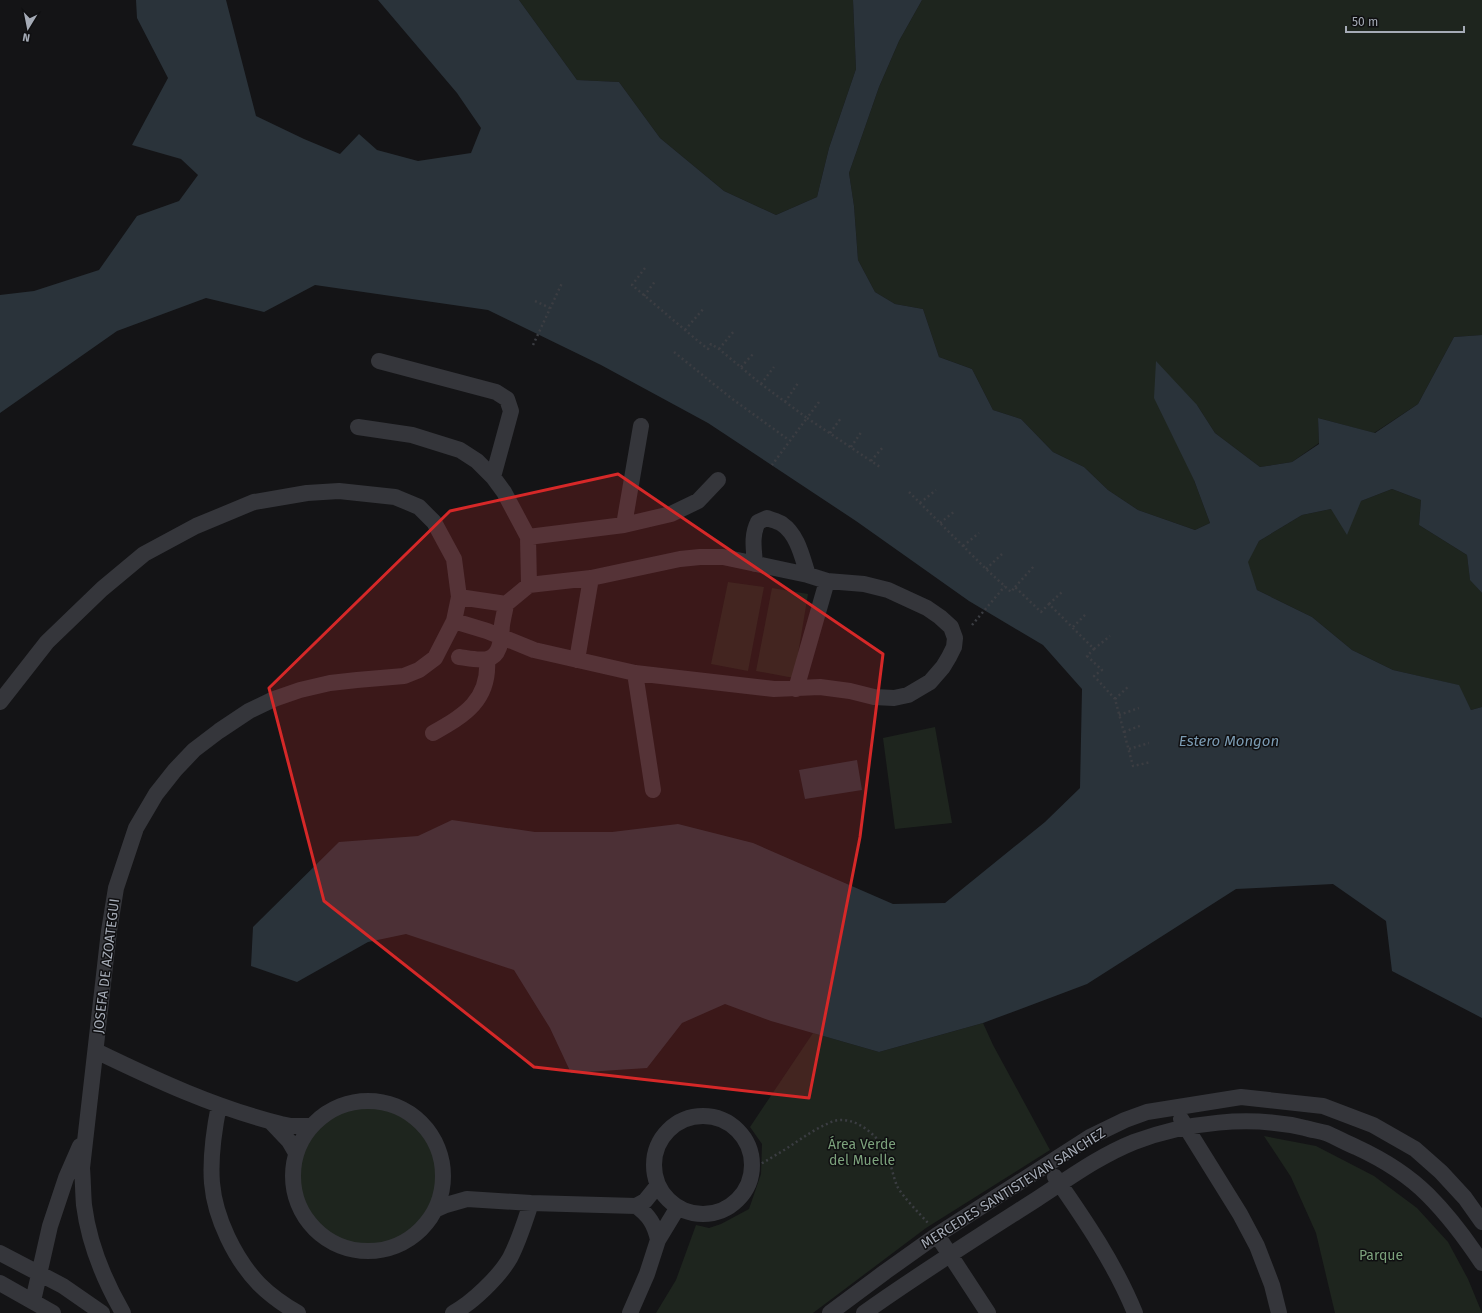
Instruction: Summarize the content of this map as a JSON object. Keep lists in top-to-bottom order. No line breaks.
{"streets":{"street":["JOSEFA DE AZOATEGUI","MERCEDES SANTISTEVAN SANCHEZ"]},"water":["Estero Mongon"],"parks":["Área Verde del Muelle","Parque"],"scale_bar":"50 m","north":"bottom"}
